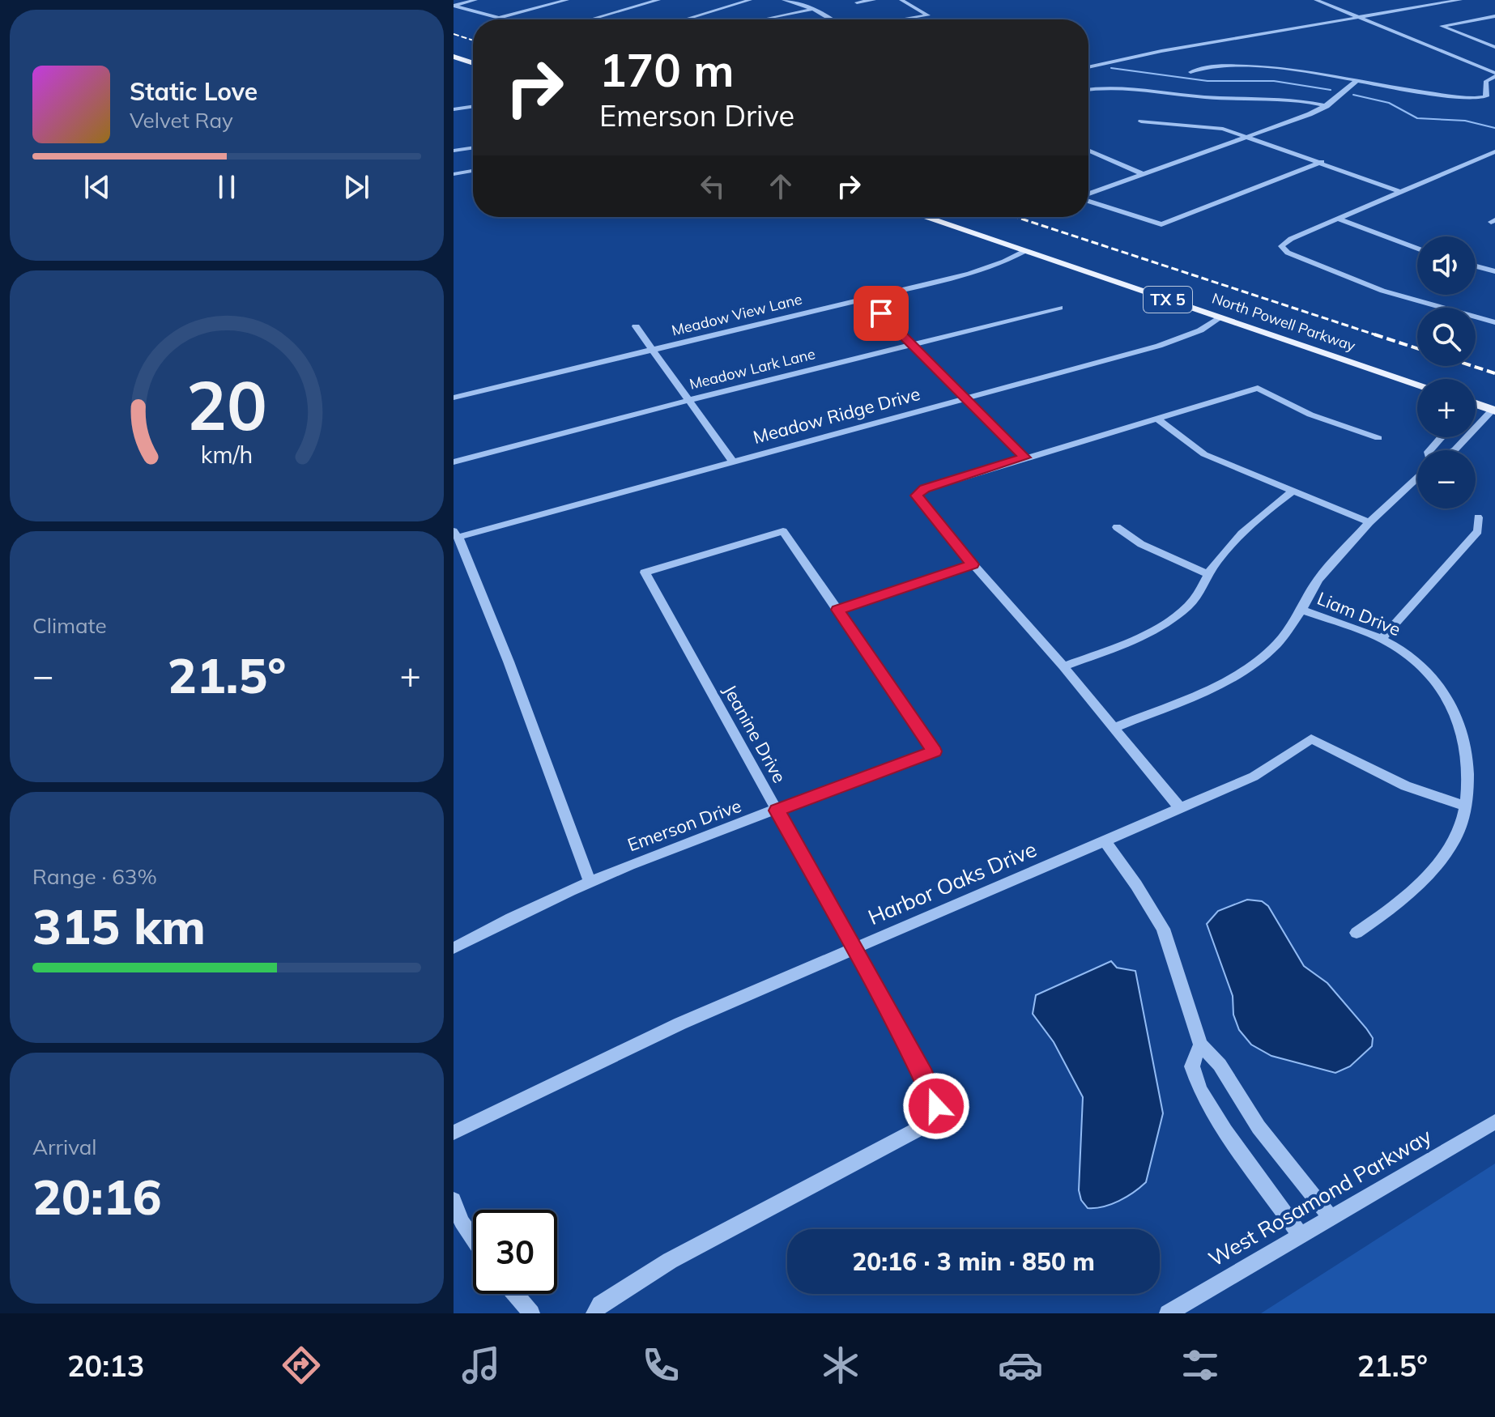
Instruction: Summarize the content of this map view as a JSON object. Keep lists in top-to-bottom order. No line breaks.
{"streets":{"main road":["TX 5","North Powell Parkway"],"street":["Meadow View Lane","Meadow Lark Lane","Meadow Ridge Drive","Liam Drive","Jeanine Drive","Emerson Drive","Harbor Oaks Drive","West Rosamond Parkway"]},"crossings":[["Meadow View Lane","North Powell Parkway"],["North Powell Parkway","Meadow Ridge Drive"],["Liam Drive","Harbor Oaks Drive"],["Jeanine Drive","Emerson Drive"],["Jeanine Drive","Harbor Oaks Drive"]],"page":{"turn":["170 m","Emerson Drive"],"song":["Static Love","Velvet Ray"],"map_buttons":["+","−"],"tile":["Climate",["Range · 63%","315 km"],["Arrival","20:16"]],"heat":["−","21.5°","+"],"limit":"30","trip":"20:16 · 3 min · 850 m","tabs":["20:13","21.5°"],"gauge":["20","km/h"]}}
